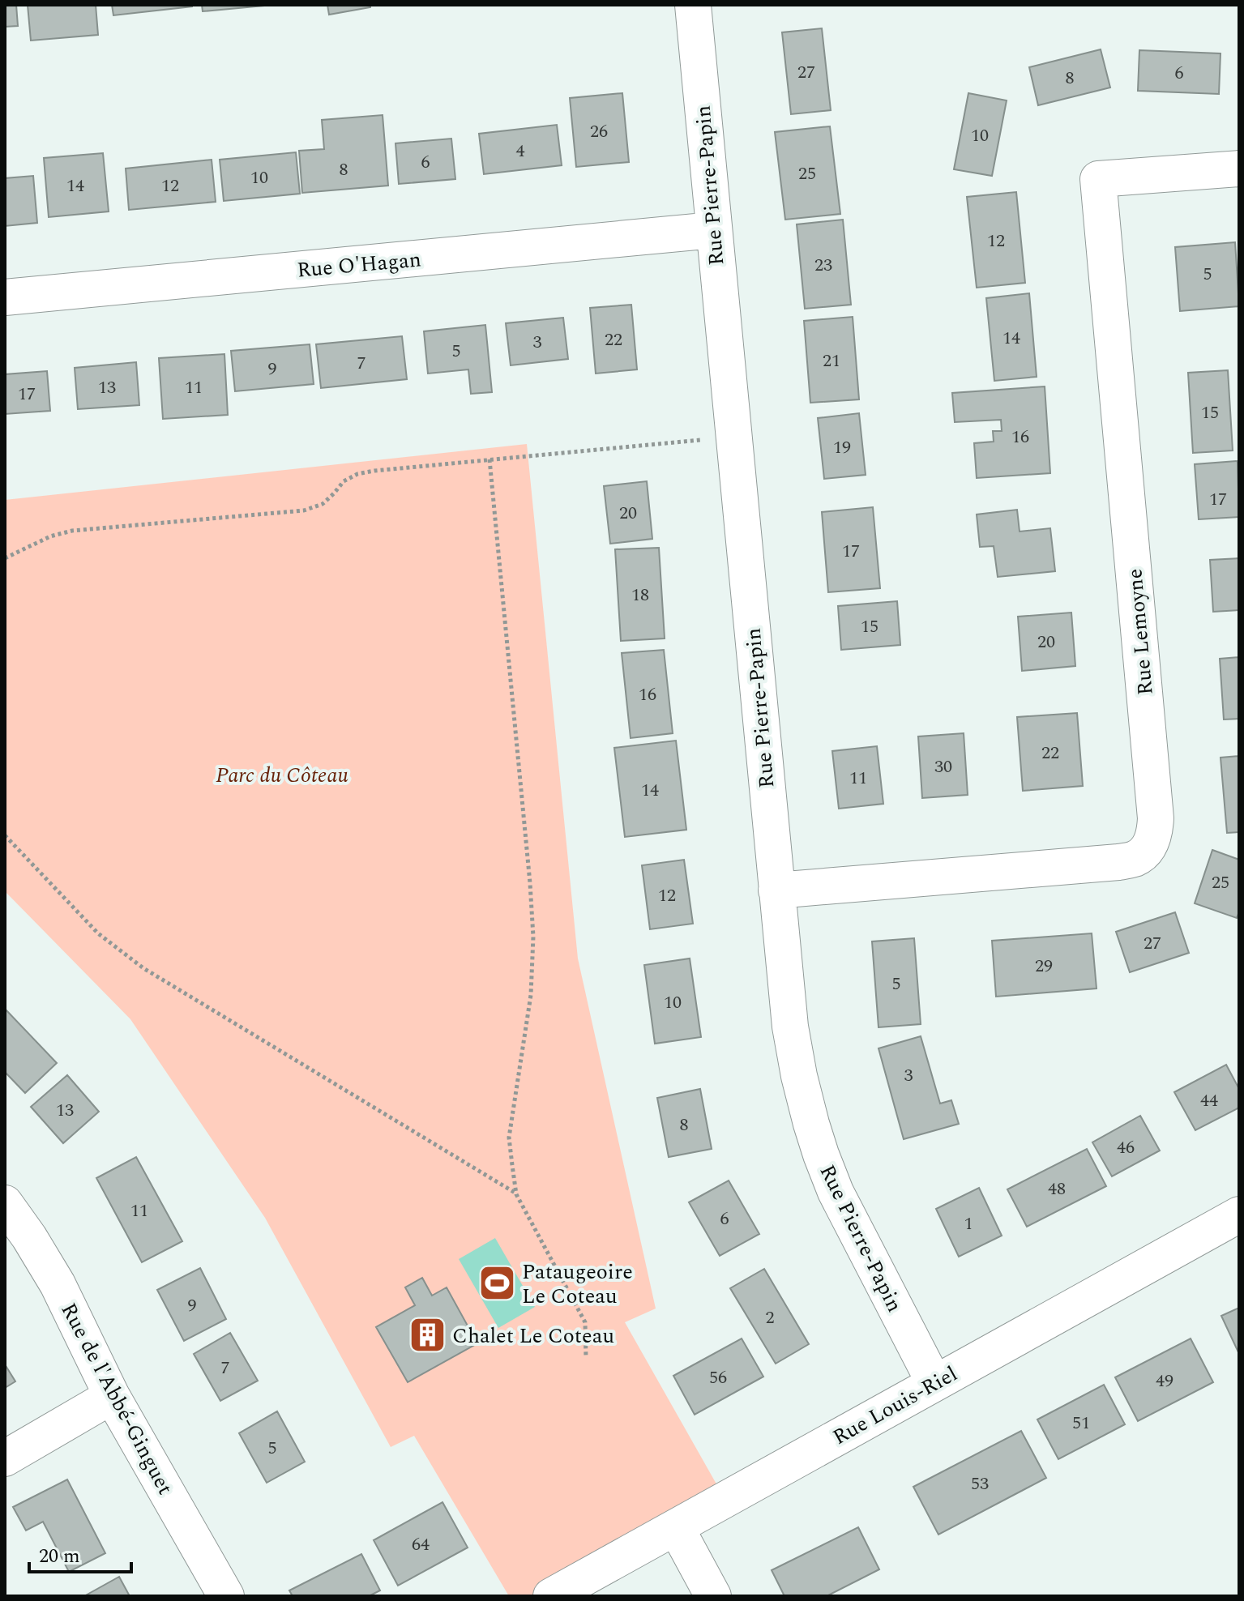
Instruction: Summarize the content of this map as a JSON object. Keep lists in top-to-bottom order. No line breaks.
{"streets":{"street":["Rue Pierre-Papin","Rue O'Hagan","Rue Lemoyne","Rue de l'Abbé-Ginguet","Rue Louis-Riel"]},"crossings":[["Rue Pierre-Papin","Rue O'Hagan"],["Rue Pierre-Papin","Rue Lemoyne"],["Rue Pierre-Papin","Rue Louis-Riel"]],"parks":["Parc du Côteau"],"places":{"sports":["Pataugeoire Le Coteau"],"building":["Chalet Le Coteau"]},"house_numbers":["27","6","8","26","10","4","6","8","25","10","14","12","12","23","5","14","22","3","5","21","7","9","13","11","17","15","16","19","17","20","17","18","15","20","16","22","30","11","14","25","12","27","29","5","10","3","44","13","8","46","48","11","6","1","9","2","7","56","49","51","5","53","64"],"scale_bar":"20 m"}
